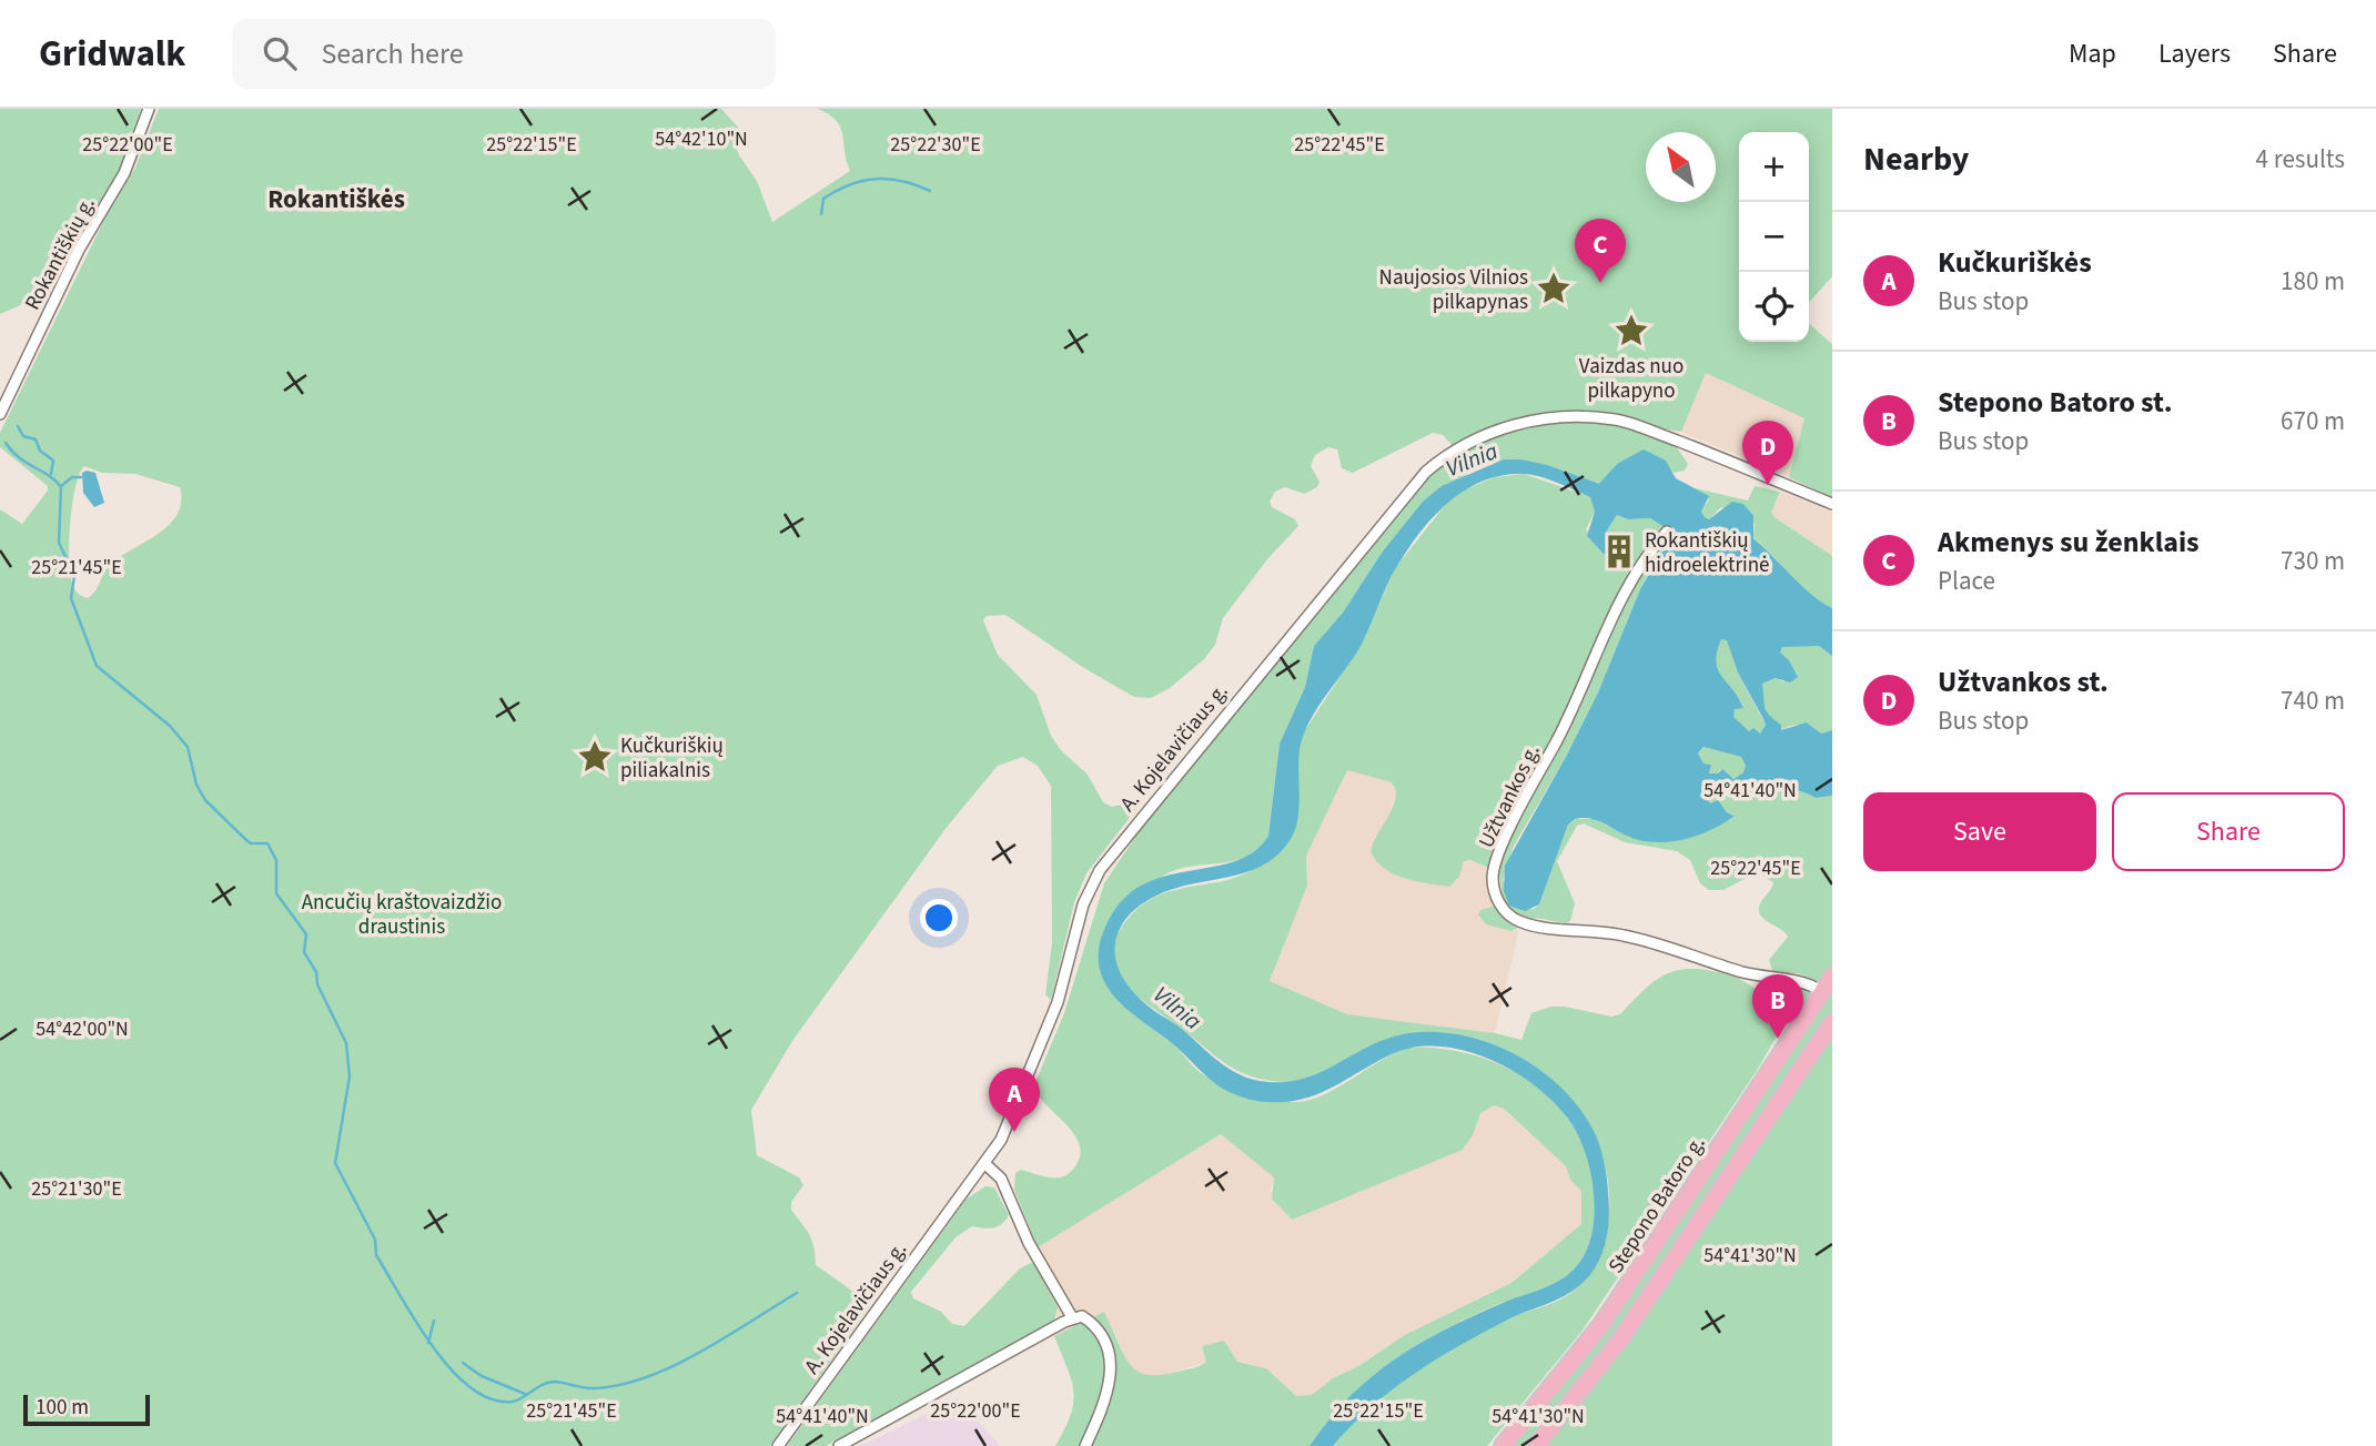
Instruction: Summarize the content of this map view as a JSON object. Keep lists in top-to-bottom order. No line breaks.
{"streets":{"main road":["Stepono Batoro g."],"street":["Rokantiškių g.","A. Kojelavičiaus g.","Užtvankos g."]},"crossings":[["Užtvankos g.","Stepono Batoro g."]],"districts":["Rokantiškės"],"water":["Vilnia"],"parks":["Ancučių kraštovaizdžio draustinis"],"places":{"place":["Naujosios Vilnios pilkapynas","Vaizdas nuo pilkapyno","Kučkuriškių piliakalnis"],"building":["Rokantiškių hidroelektrinė"]},"scale_bar":"100 m","north":"top left","page":{"header":"Gridwalk","search":"Search here","nav":["Map","Layers","Share"],"heading":["Nearby","4 results"],"map_buttons":["+","−"],"list":[{"mark":"A","name":"Kučkuriškės","note":"Bus stop","value":"180 m"},{"mark":"B","name":"Stepono Batoro st.","note":"Bus stop","value":"670 m"},{"mark":"C","name":"Akmenys su ženklais","note":"Place","value":"730 m"},{"mark":"D","name":"Užtvankos st.","note":"Bus stop","value":"740 m"}],"pins":["C","D","B","A"],"buttons":["Save","Share"],"scale":"100 m"},"coordinates":["54°42'10\"N","25°22'00\"E","25°22'15\"E","25°22'30\"E","25°22'45\"E","25°21'45\"E","54°41'40\"N","54°42'00\"N","25°21'30\"E","54°41'30\"N"]}
